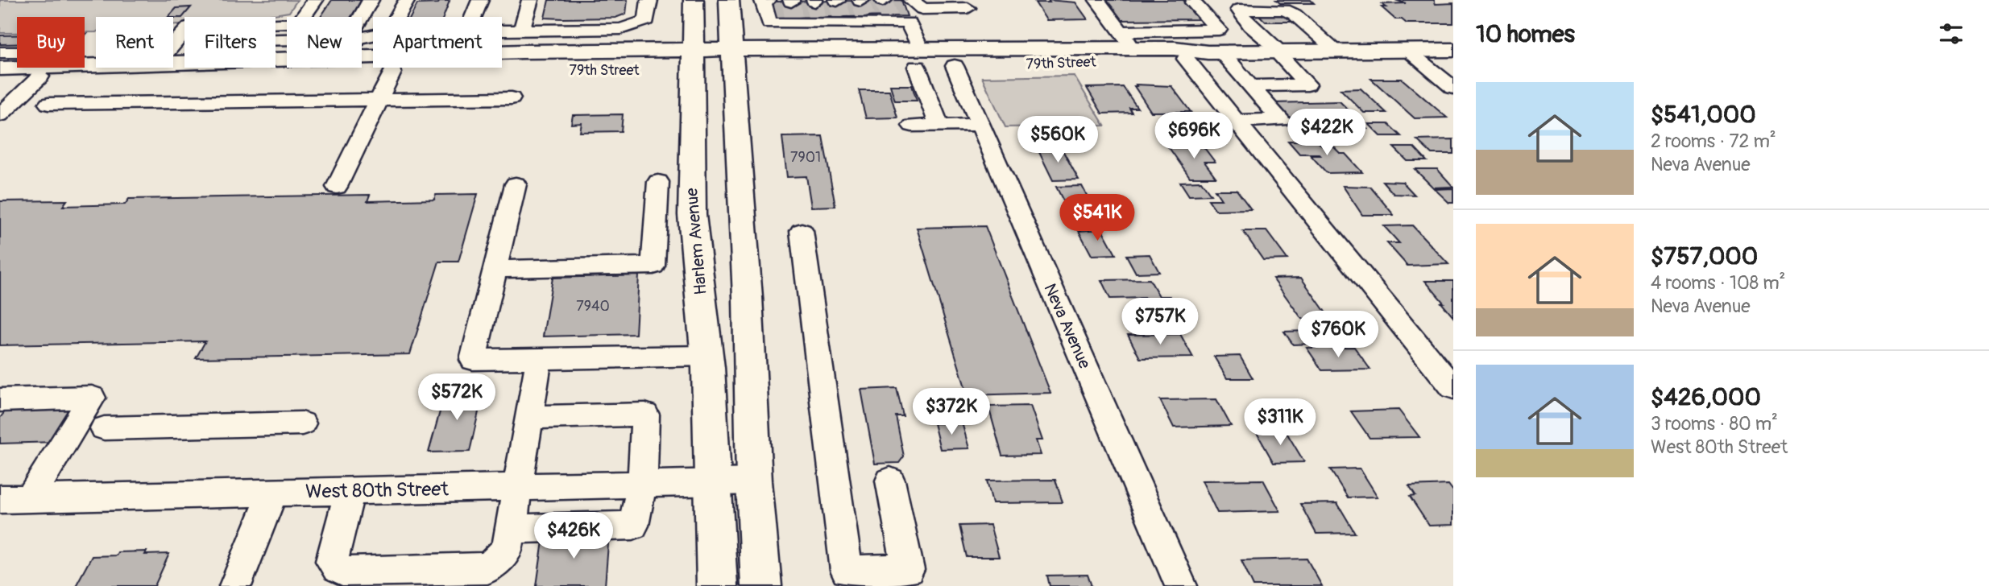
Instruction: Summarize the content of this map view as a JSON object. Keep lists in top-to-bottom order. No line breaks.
{"streets":{"main road":["79th Street","Harlem Avenue"],"street":["Neva Avenue","West 80th Street"]},"crossings":[["79th Street","Harlem Avenue"],["79th Street","Neva Avenue"],["Harlem Avenue","West 80th Street"]],"house_numbers":["7901","7940"],"page":{"heading":"10 homes","chip":["Buy","Rent","Filters","New","Apartment"],"list":[{"name":"$541,000","note":"2 rooms · 72 m² · Neva Avenue"},{"name":"$757,000","note":"4 rooms · 108 m² · Neva Avenue"},{"name":"$426,000","note":"3 rooms · 80 m² · West 80th Street"}],"price":["$422K","$696K","$560K","$541K","$757K","$760K","$572K","$372K","$311K","$426K"]}}
